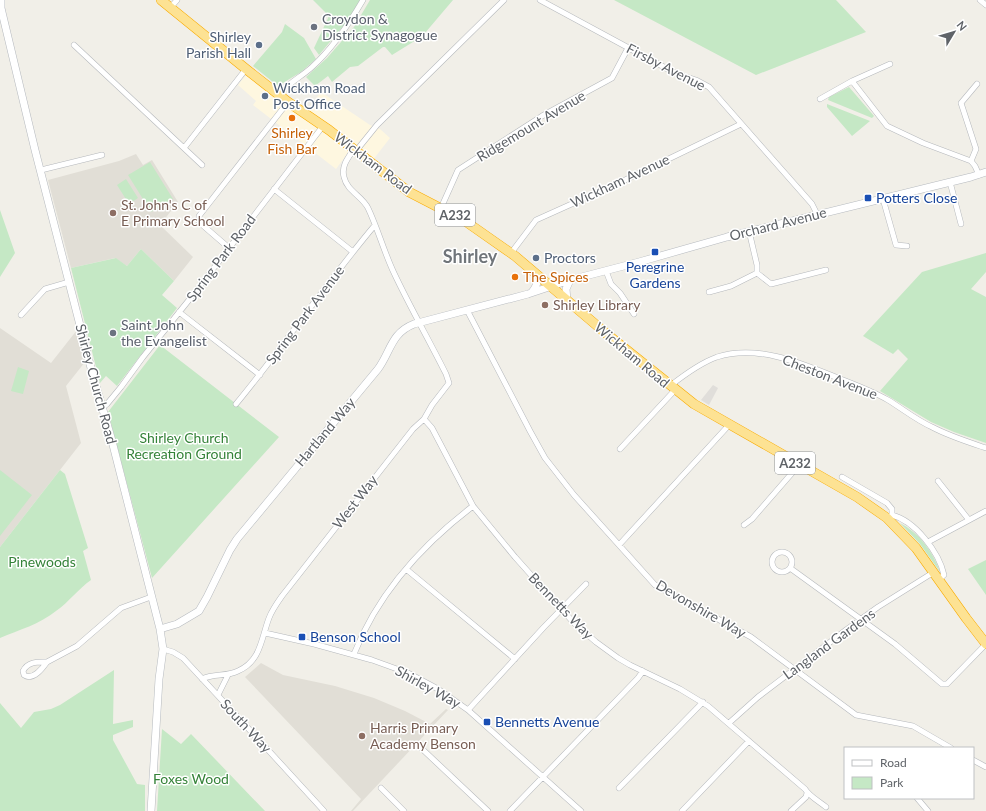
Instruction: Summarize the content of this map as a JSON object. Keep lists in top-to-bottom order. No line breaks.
{"streets":{"highway":["Wickham Road","A232"],"street":["Firsby Avenue","Ridgemount Avenue","Wickham Avenue","Orchard Avenue","Spring Park Road","Spring Park Avenue","Cheston Avenue","Shirley Church Road","Hartland Way","West Way","Bennetts Way","Devonshire Way","Langland Gardens","Shirley Way","South Way"]},"crossings":[["Firsby Avenue","Ridgemount Avenue"],["Firsby Avenue","Wickham Avenue"],["Firsby Avenue","Orchard Avenue"],["Ridgemount Avenue","Wickham Road"],["Wickham Road","Wickham Avenue"],["Wickham Road","Orchard Avenue"],["Wickham Road","Spring Park Road"],["Wickham Road","Cheston Avenue"],["Wickham Road","Hartland Way"],["Wickham Road","Langland Gardens"],["Orchard Avenue","Hartland Way"],["Spring Park Road","Shirley Church Road"],["Shirley Church Road","Hartland Way"],["Shirley Church Road","South Way"],["Hartland Way","West Way"],["Hartland Way","Devonshire Way"],["West Way","Bennetts Way"],["West Way","Shirley Way"],["West Way","South Way"],["Bennetts Way","Langland Gardens"],["Devonshire Way","Langland Gardens"]],"districts":["Shirley"],"parks":["Shirley Church Recreation Ground","Pinewoods","Foxes Wood"],"places":{"other":["Croydon & District Synagogue","Shirley Parish Hall","Wickham Road Post Office","Shirley Fish Bar","St. John's C of E Primary School","Proctors","The Spices","Shirley Library","Saint John the Evangelist","Harris Primary Academy Benson"],"transit":["Potters Close","Peregrine Gardens","Benson School","Bennetts Avenue"]},"legend":["Road","Park"],"north":"top right"}
